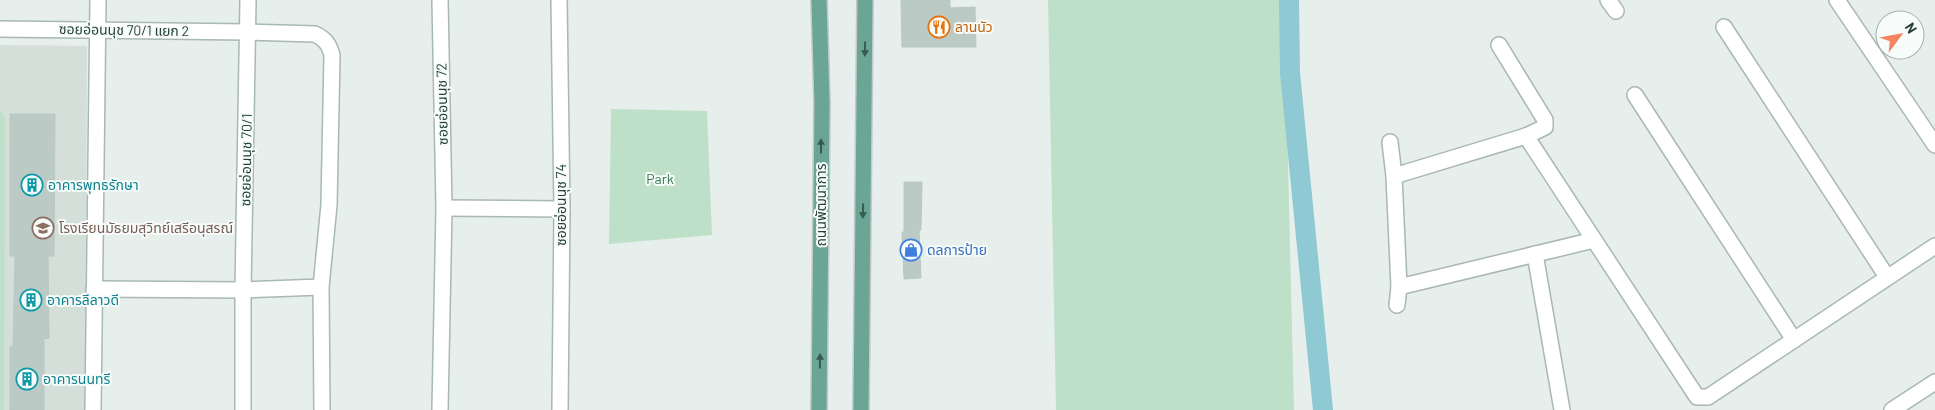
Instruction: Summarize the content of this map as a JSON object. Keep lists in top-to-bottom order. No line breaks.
{"streets":{"main road":["ถนนพัฒนาการ"],"street":["ซอยอ่อนนุช 70/1 แยก 2","ซอยอ่อนนุช 72","ซอยอ่อนนุช 70/1","ซอยอ่อนนุช 74"]},"crossings":[["ซอยอ่อนนุช 70/1 แยก 2","ซอยอ่อนนุช 70/1"]],"parks":["Park"],"places":{"restaurant":["ลานนัว"],"building":["อาคารพุทธรักษา","อาคารลีลาวดี","อาคารนนทรี"],"school or university":["โรงเรียนมัธยมสุวิทย์เสรีอนุสรณ์"],"shop":["ดลการป้าย"]},"north":"top right"}
